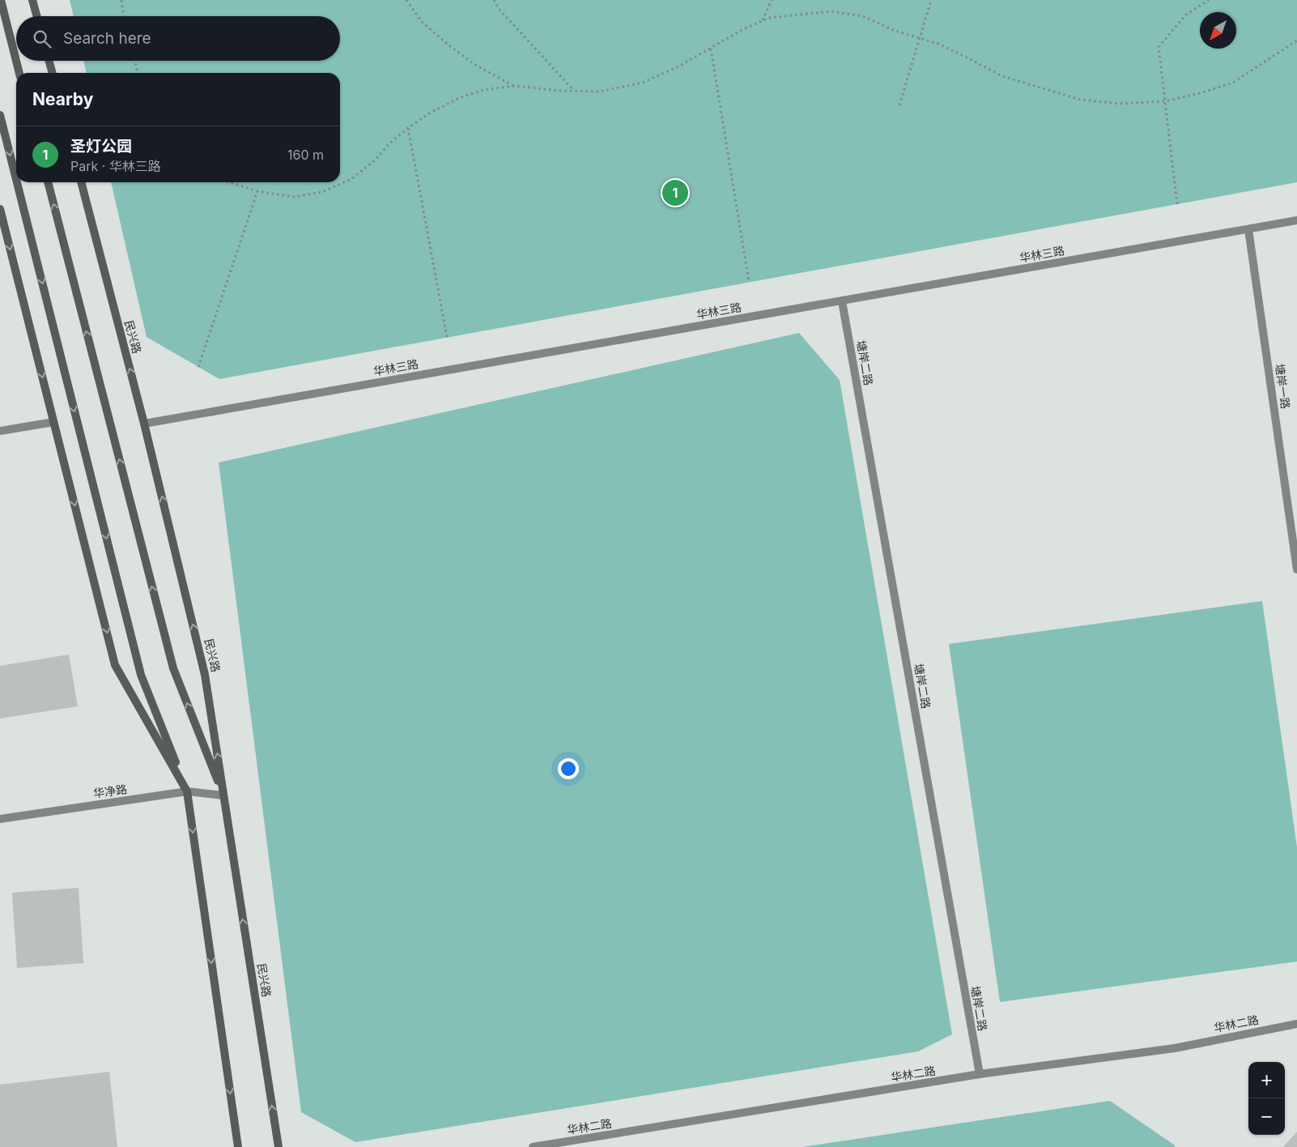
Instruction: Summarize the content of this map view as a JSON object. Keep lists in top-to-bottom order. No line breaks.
{"streets":{"main road":["民兴路"],"street":["华林三路","塘岸二路","塘岸一路","华净路","华林二路"]},"crossings":[["华林三路","民兴路"],["华林三路","塘岸二路"],["华林三路","塘岸一路"],["民兴路","华净路"],["塘岸二路","华林二路"]],"north":"bottom left","page":{"search":"Search here","heading":"Nearby","list":[{"mark":"1","name":"圣灯公园","note":"Park · 华林三路","value":"160 m"}],"pins":"1","map_buttons":["+","−"]}}
